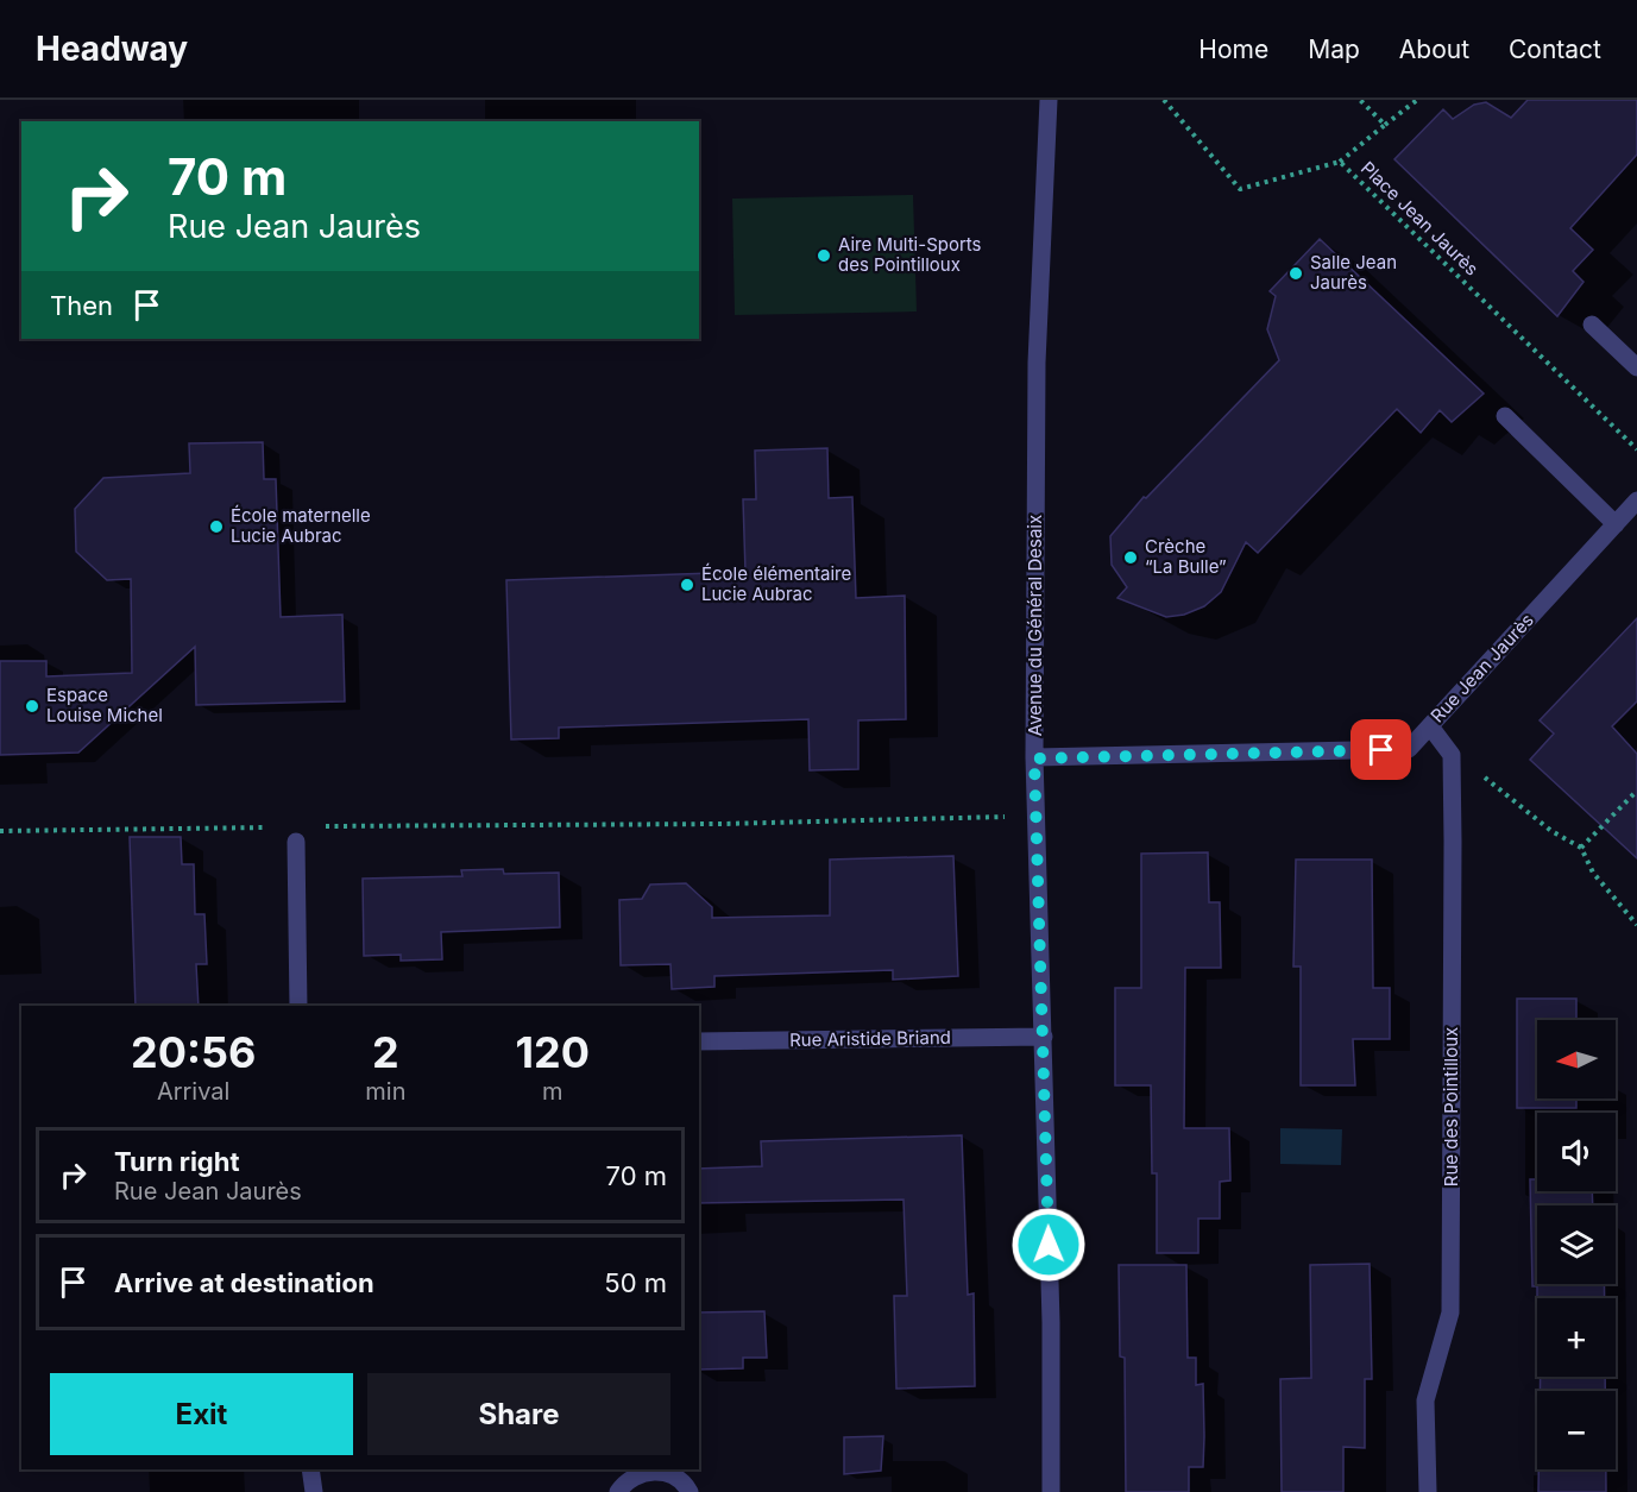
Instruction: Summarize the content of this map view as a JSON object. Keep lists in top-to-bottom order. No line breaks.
{"streets":{"street":["Avenue du Général Desaix","Rue Jean Jaurès","Rue Aristide Briand","Rue des Pointilloux"],"path":["Place Jean Jaurès"]},"crossings":[["Avenue du Général Desaix","Rue Jean Jaurès"],["Avenue du Général Desaix","Rue Aristide Briand"]],"places":["Aire Multi-Sports des Pointilloux","Salle Jean Jaurès","École maternelle Lucie Aubrac","Crèche “La Bulle”","École élémentaire Lucie Aubrac","Espace Louise Michel"],"north":"left","page":{"header":"Headway","nav":["Home","Map","About","Contact"],"turn":["70 m","Rue Jean Jaurès"],"then":"Then","eta":["20:56","Arrival","2","min","120","m"],"map_buttons":["+","−"],"list":[{"name":"Turn right","note":"Rue Jean Jaurès","value":"70 m"},{"name":"Arrive at destination","value":"50 m"}],"buttons":["Exit","Share"]}}
